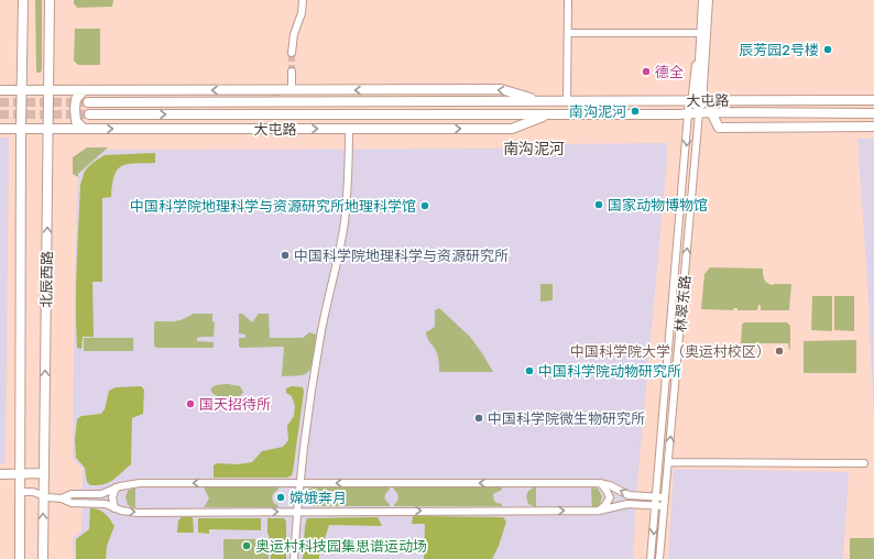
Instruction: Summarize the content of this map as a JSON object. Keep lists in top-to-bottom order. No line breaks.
{"streets":{"main road":["大屯路","北辰西路"],"street":["林翠东路"]},"crossings":[["大屯路","北辰西路"],["大屯路","林翠东路"]],"districts":["南沟泥河"],"places":["辰芳园2号楼","德全","南沟泥河","国家动物博物馆","中国科学院地理科学与资源研究所地理科学馆","中国科学院地理科学与资源研究所","中国科学院大学（奥运村校区）","中国科学院动物研究所","国天招待所","中国科学院微生物研究所","嫦娥奔月","奥运村科技园集思谱运动场"]}
